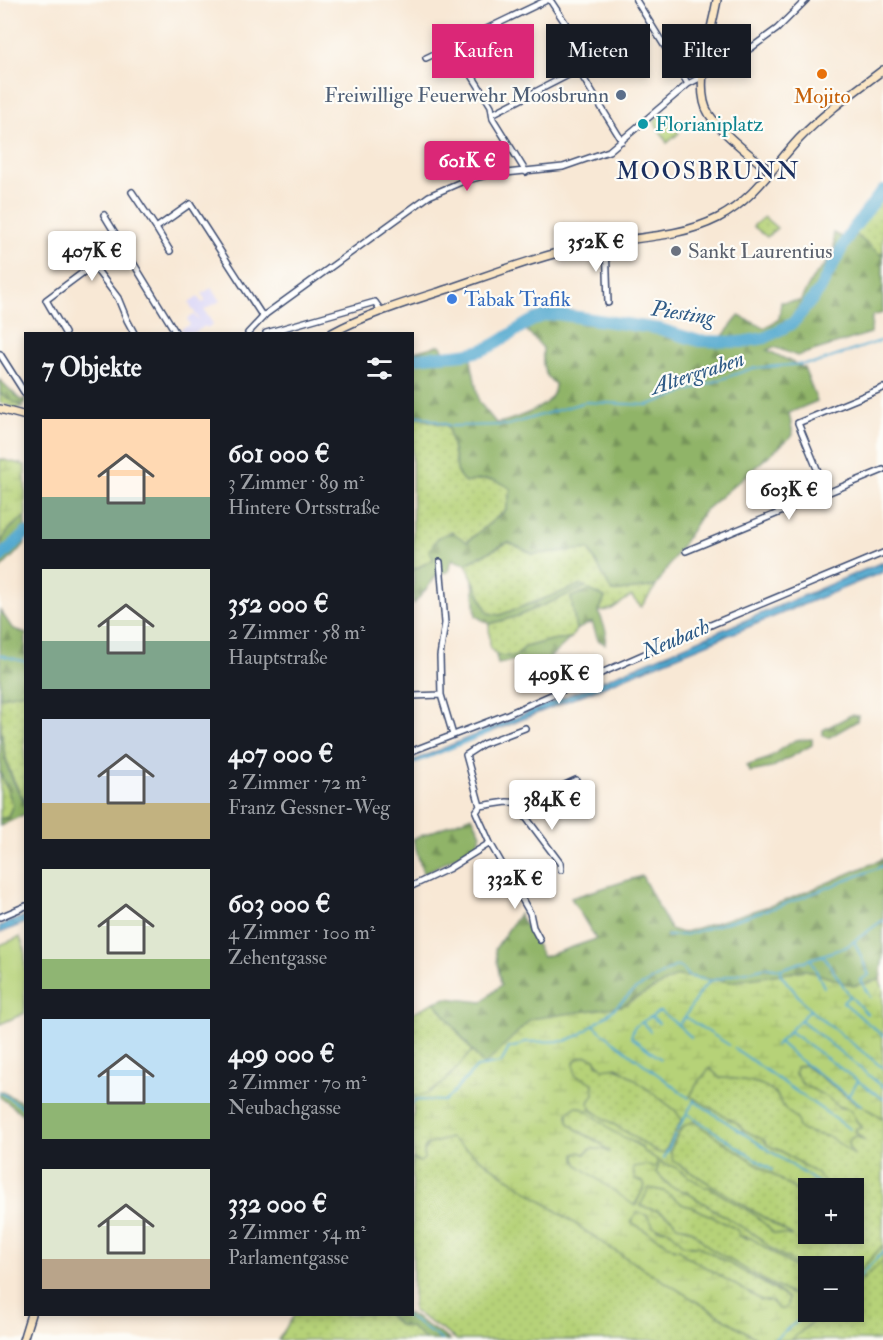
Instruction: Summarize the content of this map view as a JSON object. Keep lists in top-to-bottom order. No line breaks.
{"districts":["MOOSBRUNN"],"water":["Piesting","Altergraben","Neubach"],"places":["Mojito","Freiwillige Feuerwehr Moosbrunn","Florianiplatz","Sankt Laurentius","Tabak Trafik"],"page":{"chip":["Kaufen","Mieten","Filter"],"price":["601K €","352K €","407K €","603K €","409K €","384K €","332K €"],"heading":"7 Objekte","list":[{"name":"601 000 €","note":"3 Zimmer · 89 m² · Hintere Ortsstraße"},{"name":"352 000 €","note":"2 Zimmer · 58 m² · Hauptstraße"},{"name":"407 000 €","note":"2 Zimmer · 72 m² · Franz Gessner-Weg"},{"name":"603 000 €","note":"4 Zimmer · 100 m² · Zehentgasse"},{"name":"409 000 €","note":"2 Zimmer · 70 m² · Neubachgasse"},{"name":"332 000 €","note":"2 Zimmer · 54 m² · Parlamentgasse"}],"map_buttons":["+","−"]}}
